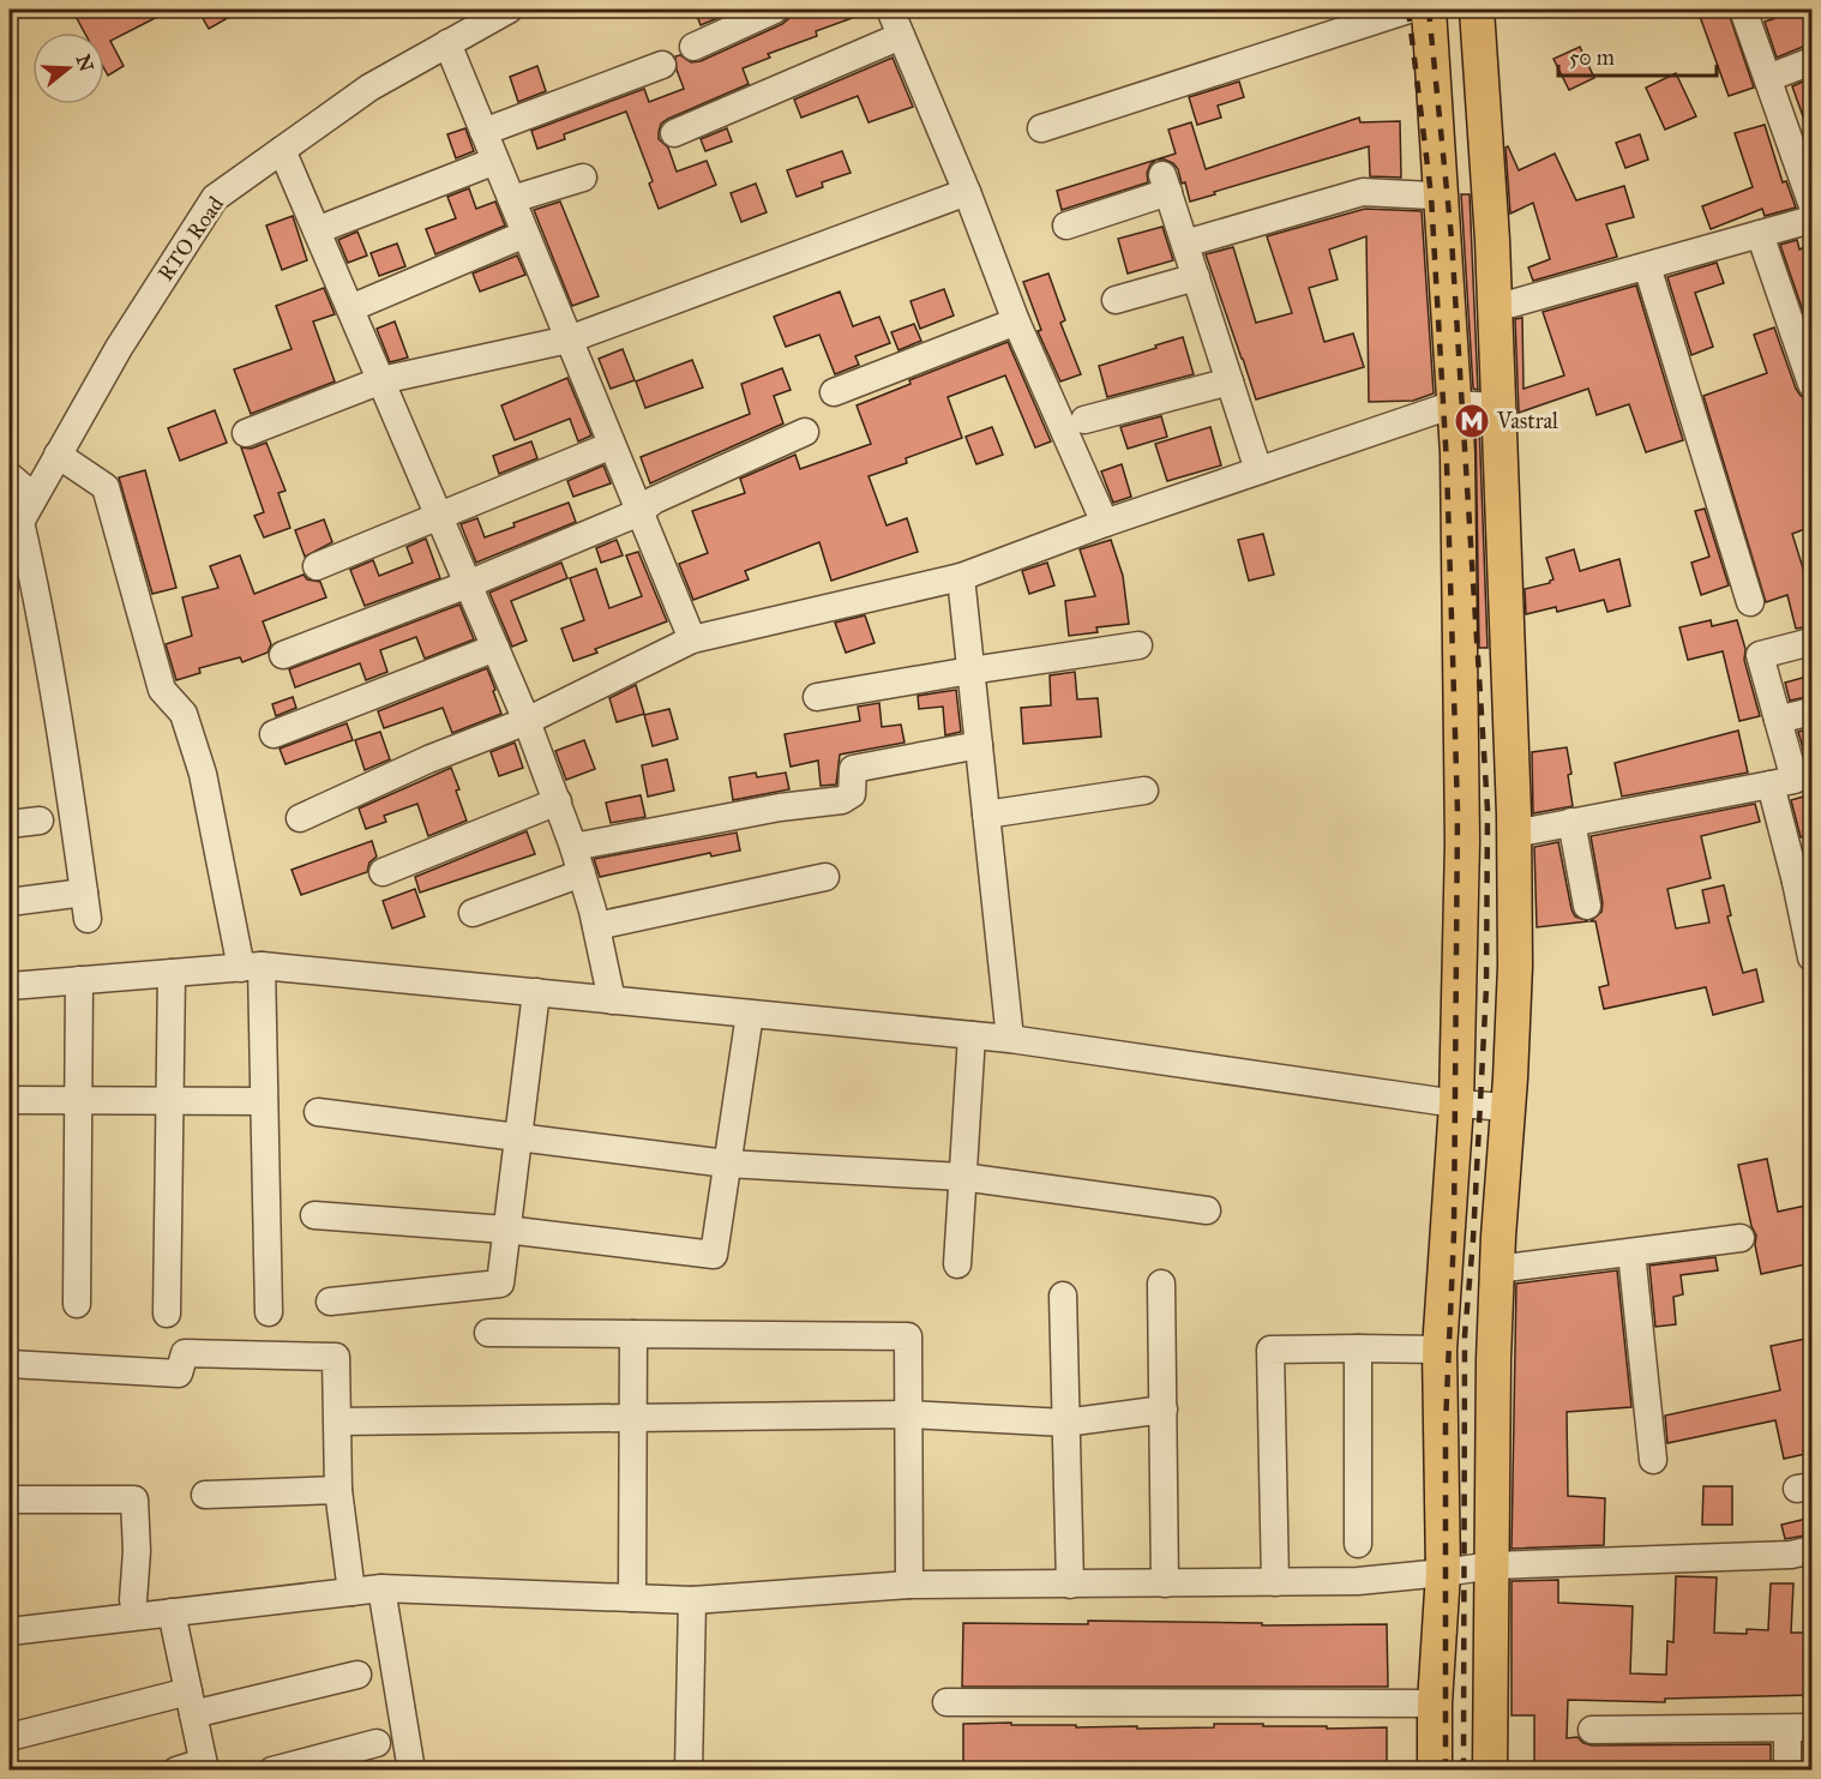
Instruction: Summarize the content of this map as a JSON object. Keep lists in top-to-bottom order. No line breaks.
{"streets":{"street":["RTO Road"]},"places":{"metro station":["Vastral"]},"scale_bar":"50 m","north":"right"}
